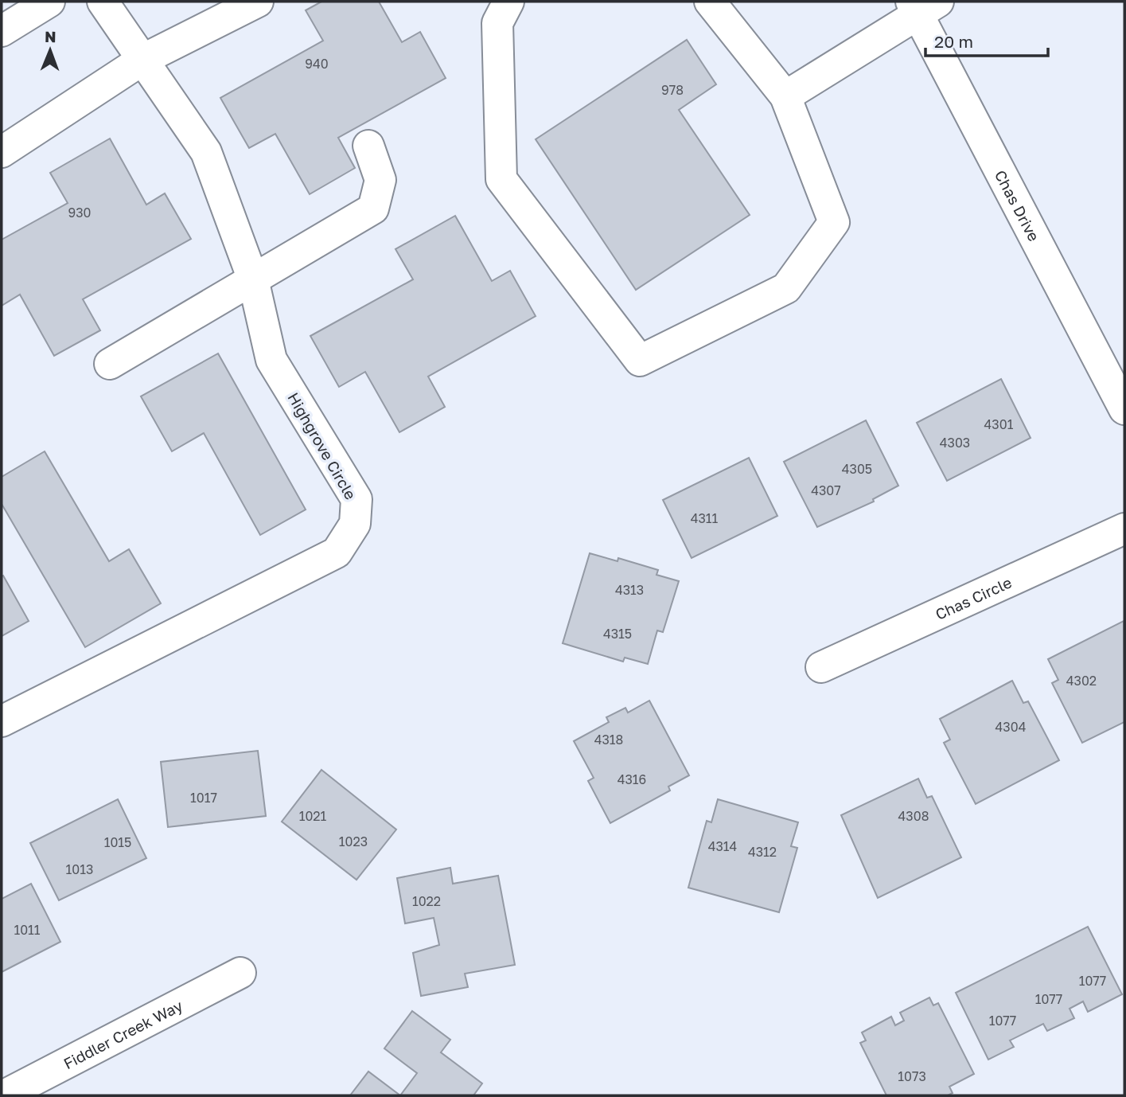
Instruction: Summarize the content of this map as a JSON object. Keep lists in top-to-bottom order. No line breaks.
{"streets":{"street":["Chas Drive","Highgrove Circle","Chas Circle","Fiddler Creek Way"]},"house_numbers":["940","978","930","4301","4303","4305","4307","4311","4313","4315","4302","4304","4318","4316","1017","1021","4308","1023","1015","4314","4312","1013","1022","1011","1077","1077","1077","1073"],"scale_bar":"20 m","north":"top"}
